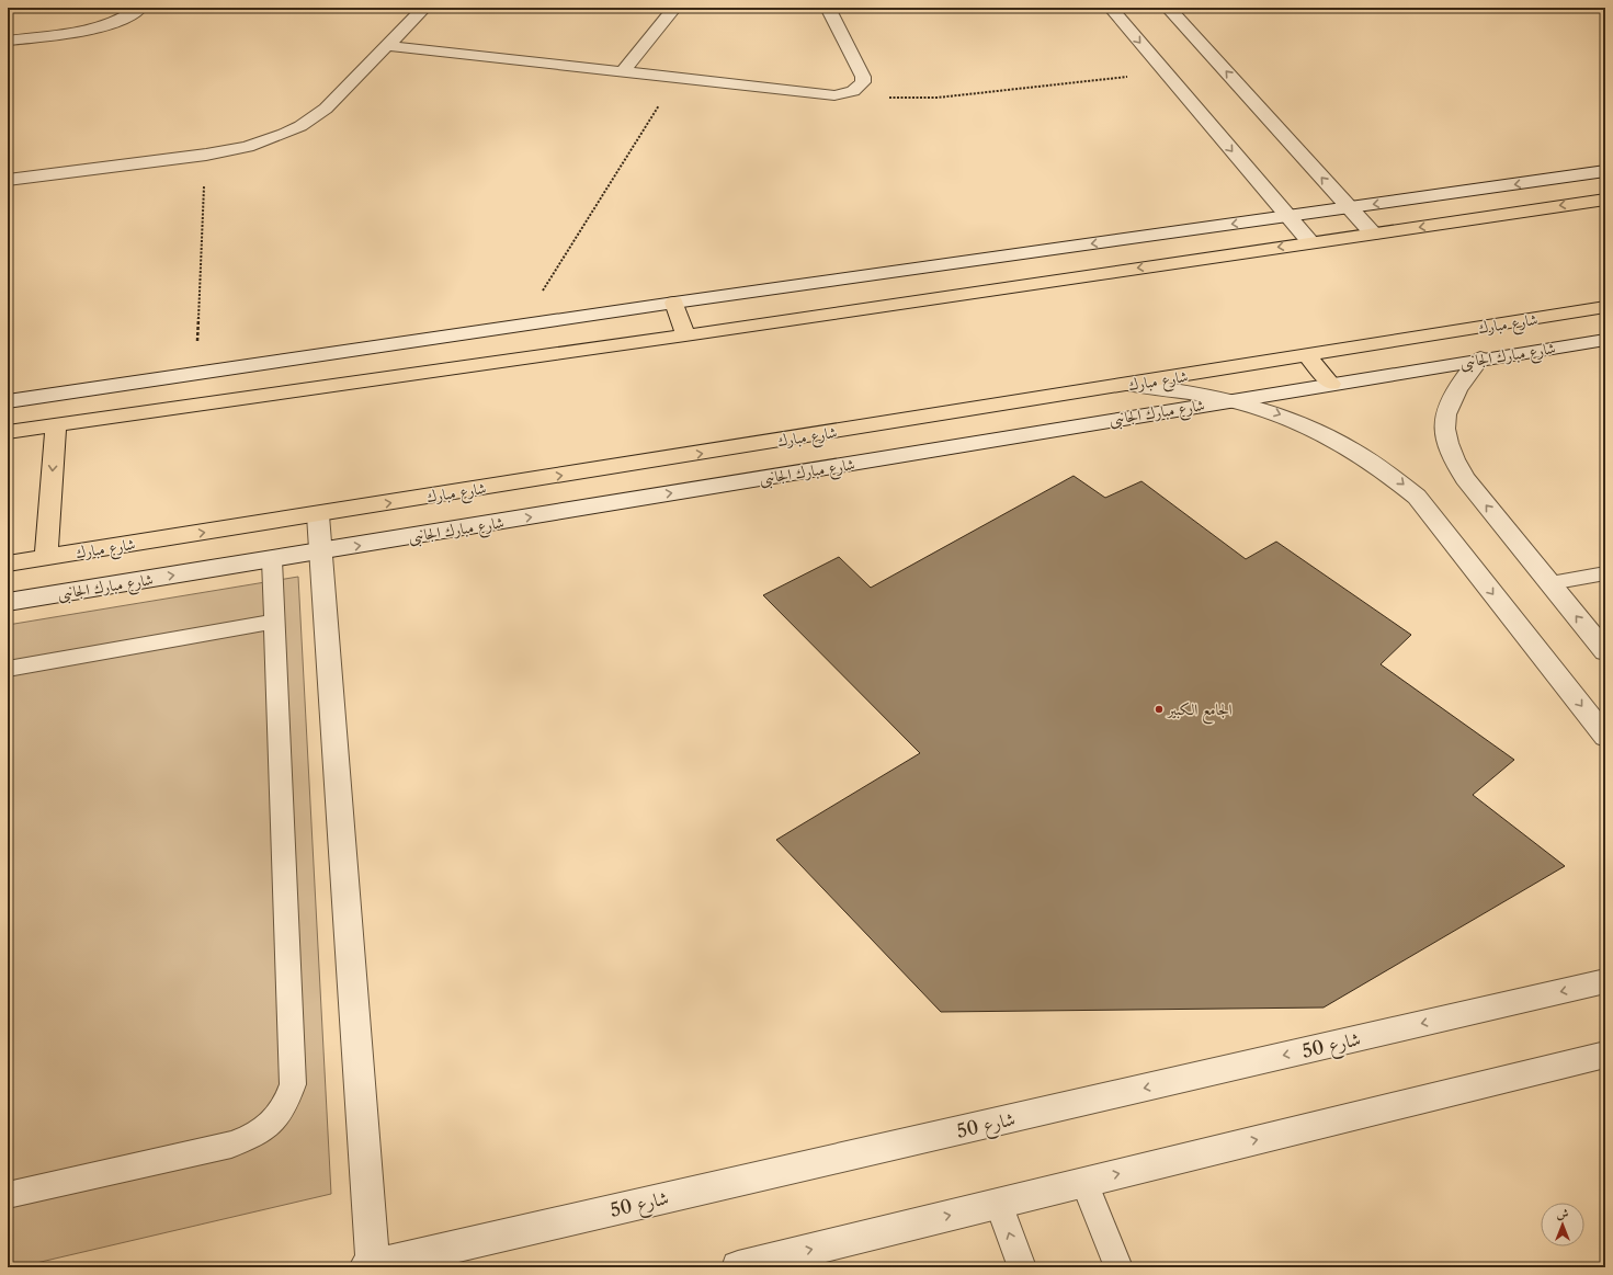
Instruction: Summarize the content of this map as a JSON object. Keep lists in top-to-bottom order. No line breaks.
{"streets":{"main road":["شارع مبارك"],"street":["شارع مبارك الجانبى","شارع 50"]},"places":["الجامع الكبير"],"north":"top"}
